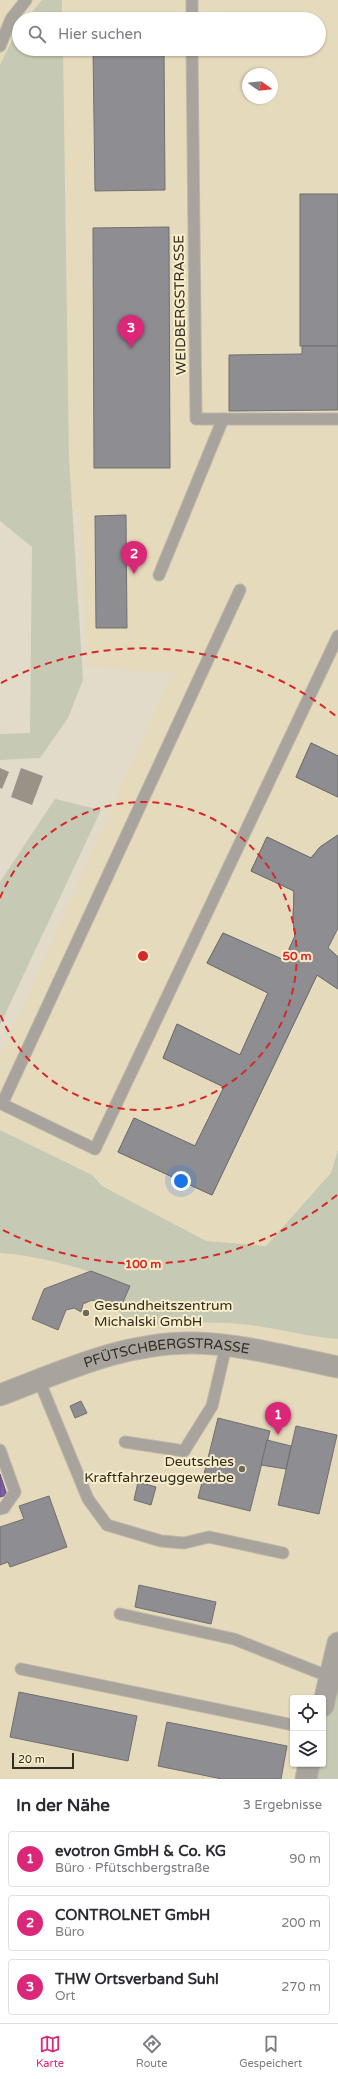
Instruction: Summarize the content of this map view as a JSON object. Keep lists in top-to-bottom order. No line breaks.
{"streets":{"street":["PFÜTSCHBERGSTRASSE"],"lane":["WEIDBERGSTRASSE"]},"places":["Gesundheitszentrum Michalski GmbH","Deutsches Kraftfahrzeuggewerbe"],"scale_bar":"20 m","north":"right","page":{"search":"Hier suchen","pins":["3","2","1"],"scale":"20 m","heading":["In der Nähe","3 Ergebnisse"],"list":[{"mark":"1","name":"evotron GmbH & Co. KG","note":"Büro · Pfütschbergstraße","value":"90 m"},{"mark":"2","name":"CONTROLNET GmbH","note":"Büro","value":"200 m"},{"mark":"3","name":"THW Ortsverband Suhl","note":"Ort","value":"270 m"}],"nav":["Karte","Route","Gespeichert"]},"rings":["50 m","100 m"]}
